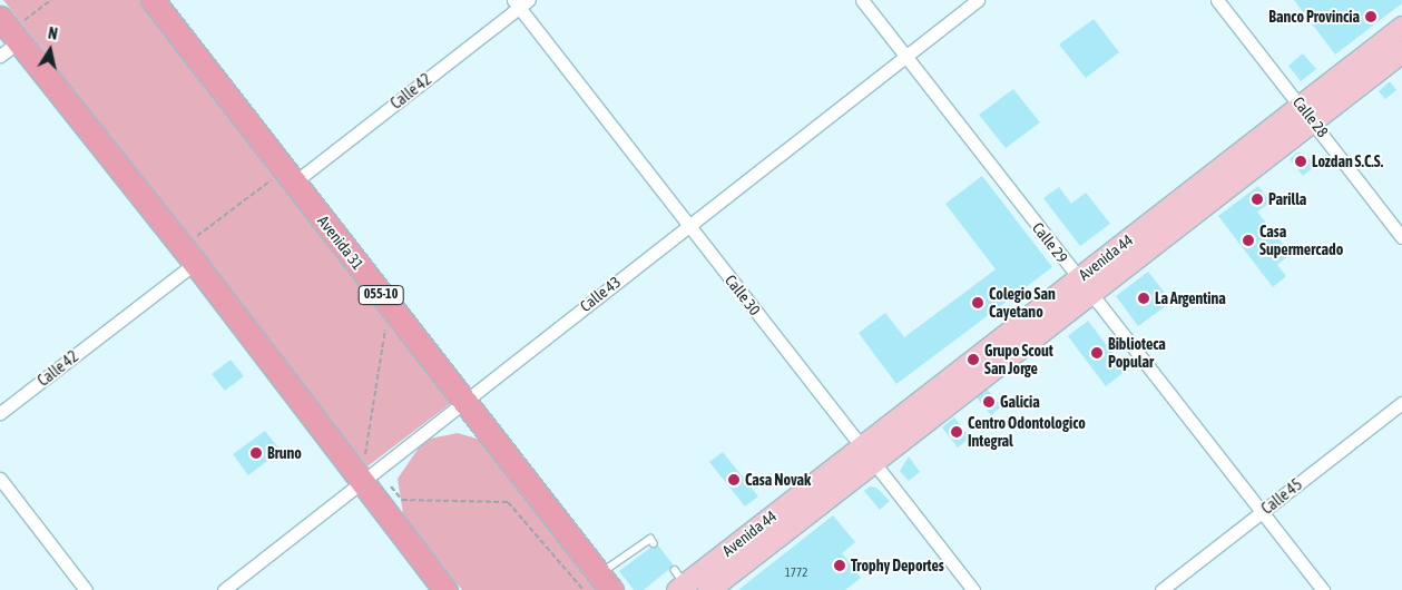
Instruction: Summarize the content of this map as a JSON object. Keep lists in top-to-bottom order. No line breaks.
{"streets":{"highway":["Avenida 31","055-10"],"main road":["Avenida 44"],"street":["Calle 42","Calle 28","Calle 29","Calle 43","Calle 30","Calle 45"]},"crossings":[["Calle 42","Avenida 31"],["Calle 42","Calle 30"],["Calle 28","Avenida 44"],["Avenida 31","Calle 43"],["Calle 29","Avenida 44"],["Calle 29","Calle 43"],["Calle 29","Calle 45"],["Avenida 44","Calle 30"],["Calle 43","Calle 30"]],"places":["Banco Provincia","Lozdan S.C.S.","Parilla","Casa Supermercado","La Argentina","Colegio San Cayetano","Biblioteca Popular","Grupo Scout San Jorge","Galicia","Centro Odontologico Integral","Bruno","Casa Novak","Trophy Deportes"],"house_numbers":["1772"],"north":"top"}
